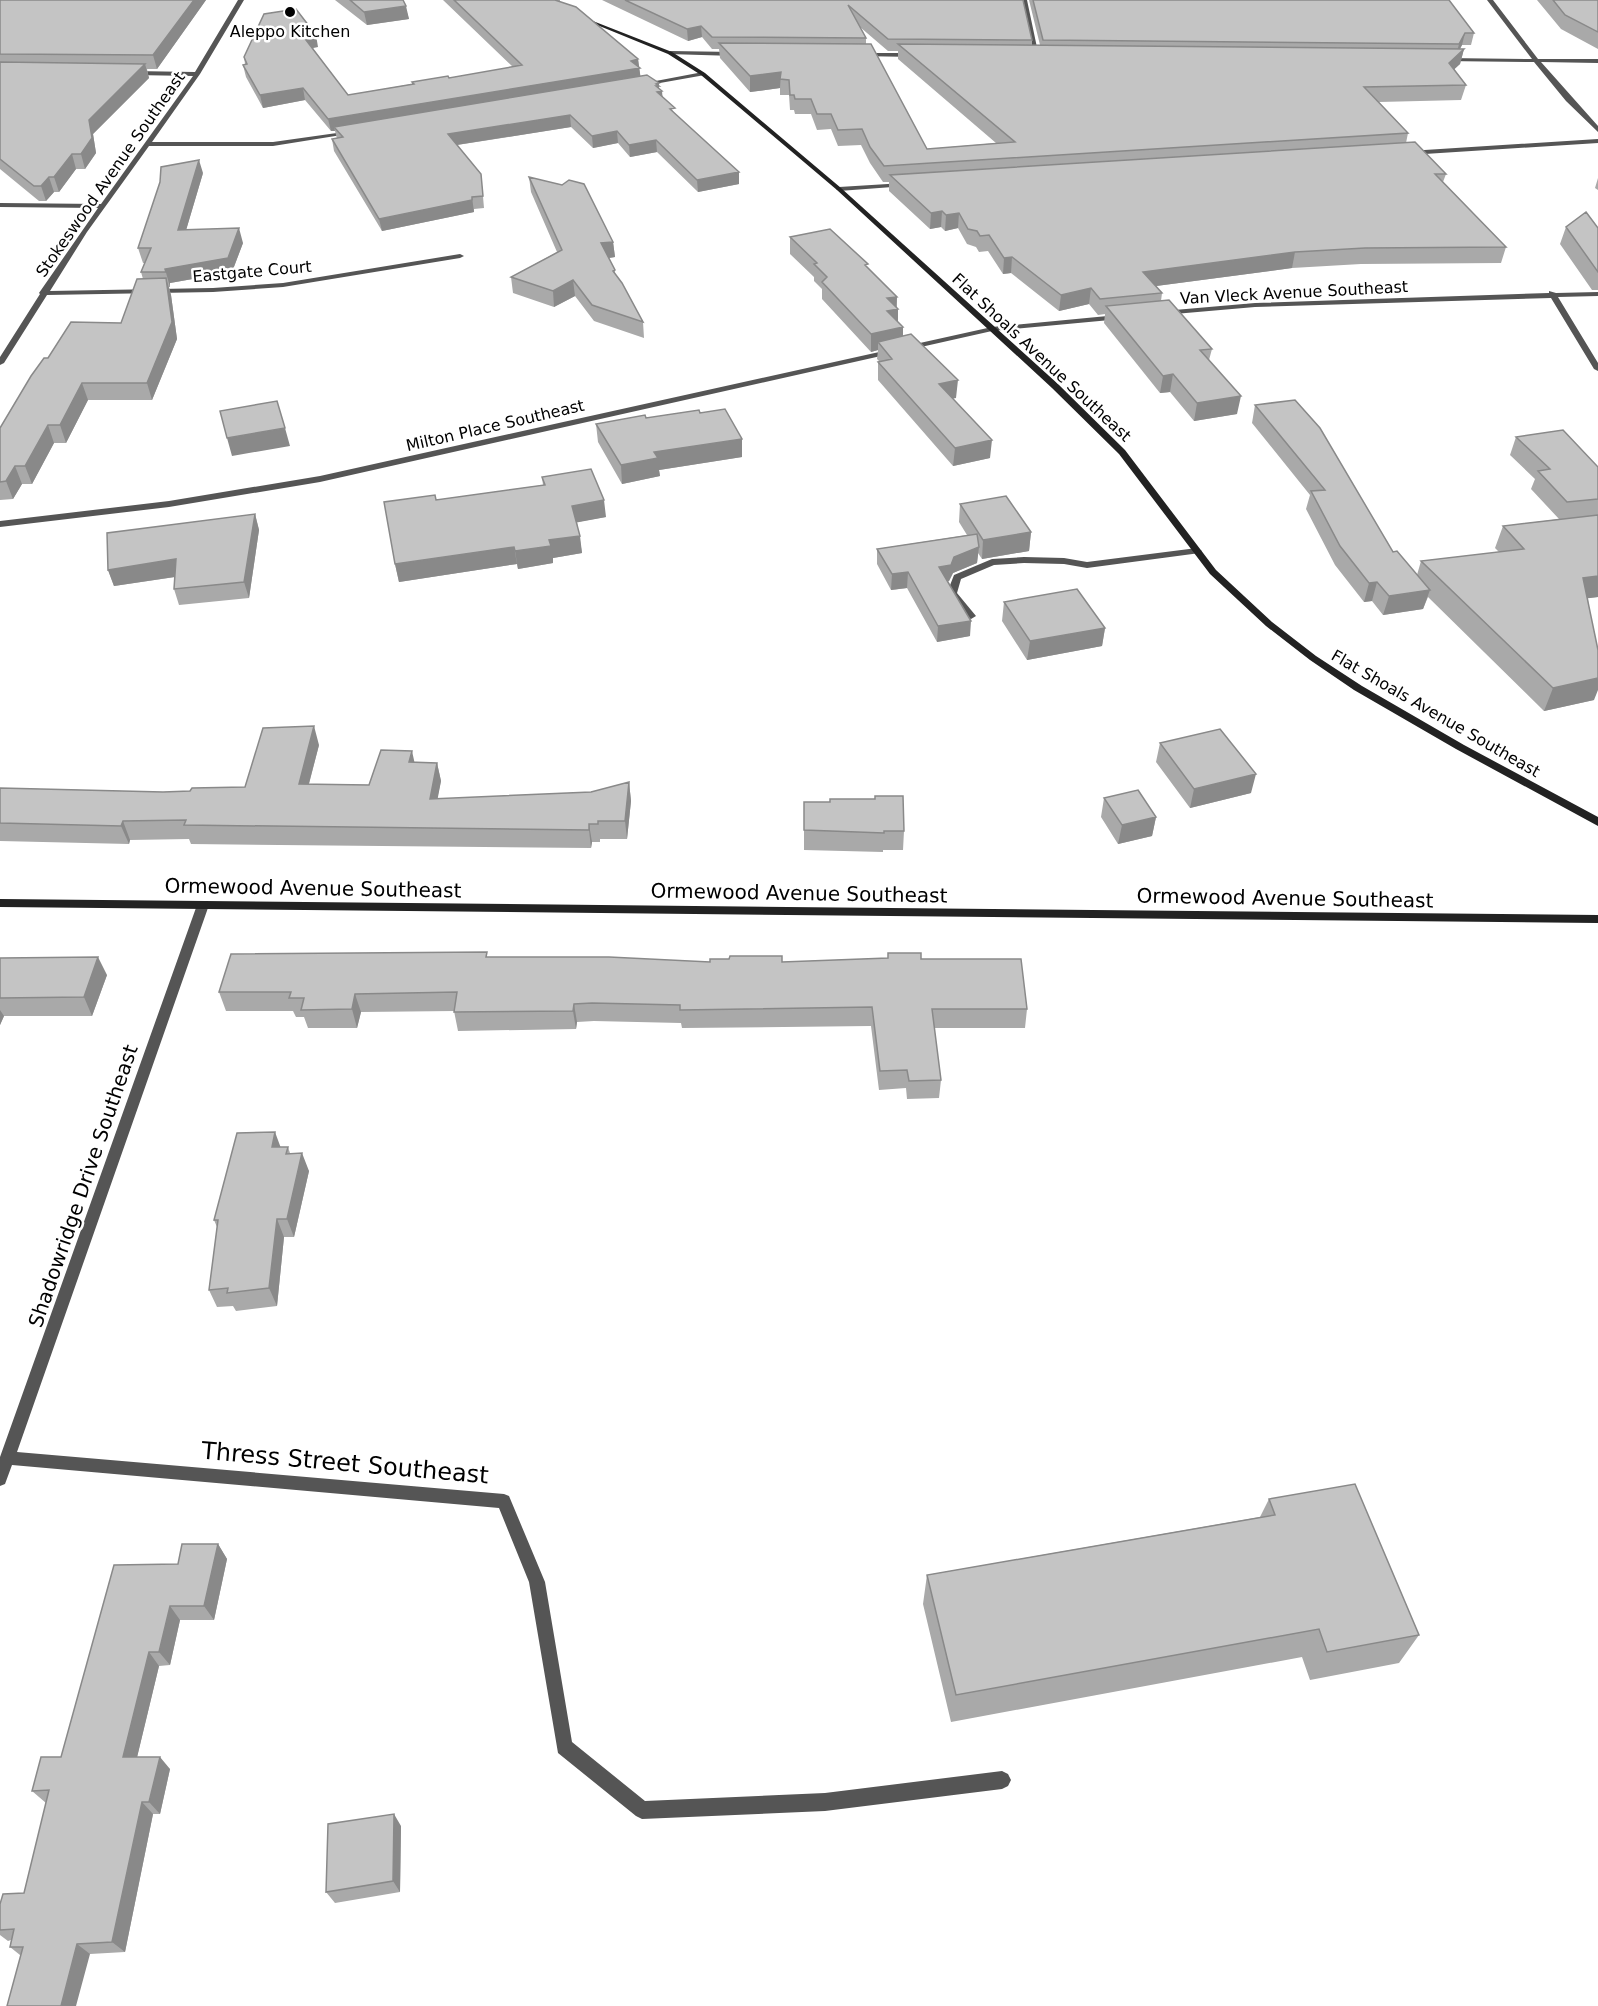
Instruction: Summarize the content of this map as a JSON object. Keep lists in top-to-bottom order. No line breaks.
{"streets":{"street":["Stokeswood Avenue Southeast","Eastgate Court","Van Vleck Avenue Southeast","Flat Shoals Avenue Southeast","Milton Place Southeast","Ormewood Avenue Southeast","Shadowridge Drive Southeast","Thress Street Southeast"]},"crossings":[["Stokeswood Avenue Southeast","Eastgate Court"],["Flat Shoals Avenue Southeast","Milton Place Southeast"],["Ormewood Avenue Southeast","Shadowridge Drive Southeast"],["Shadowridge Drive Southeast","Thress Street Southeast"]],"places":["Aleppo Kitchen"]}
